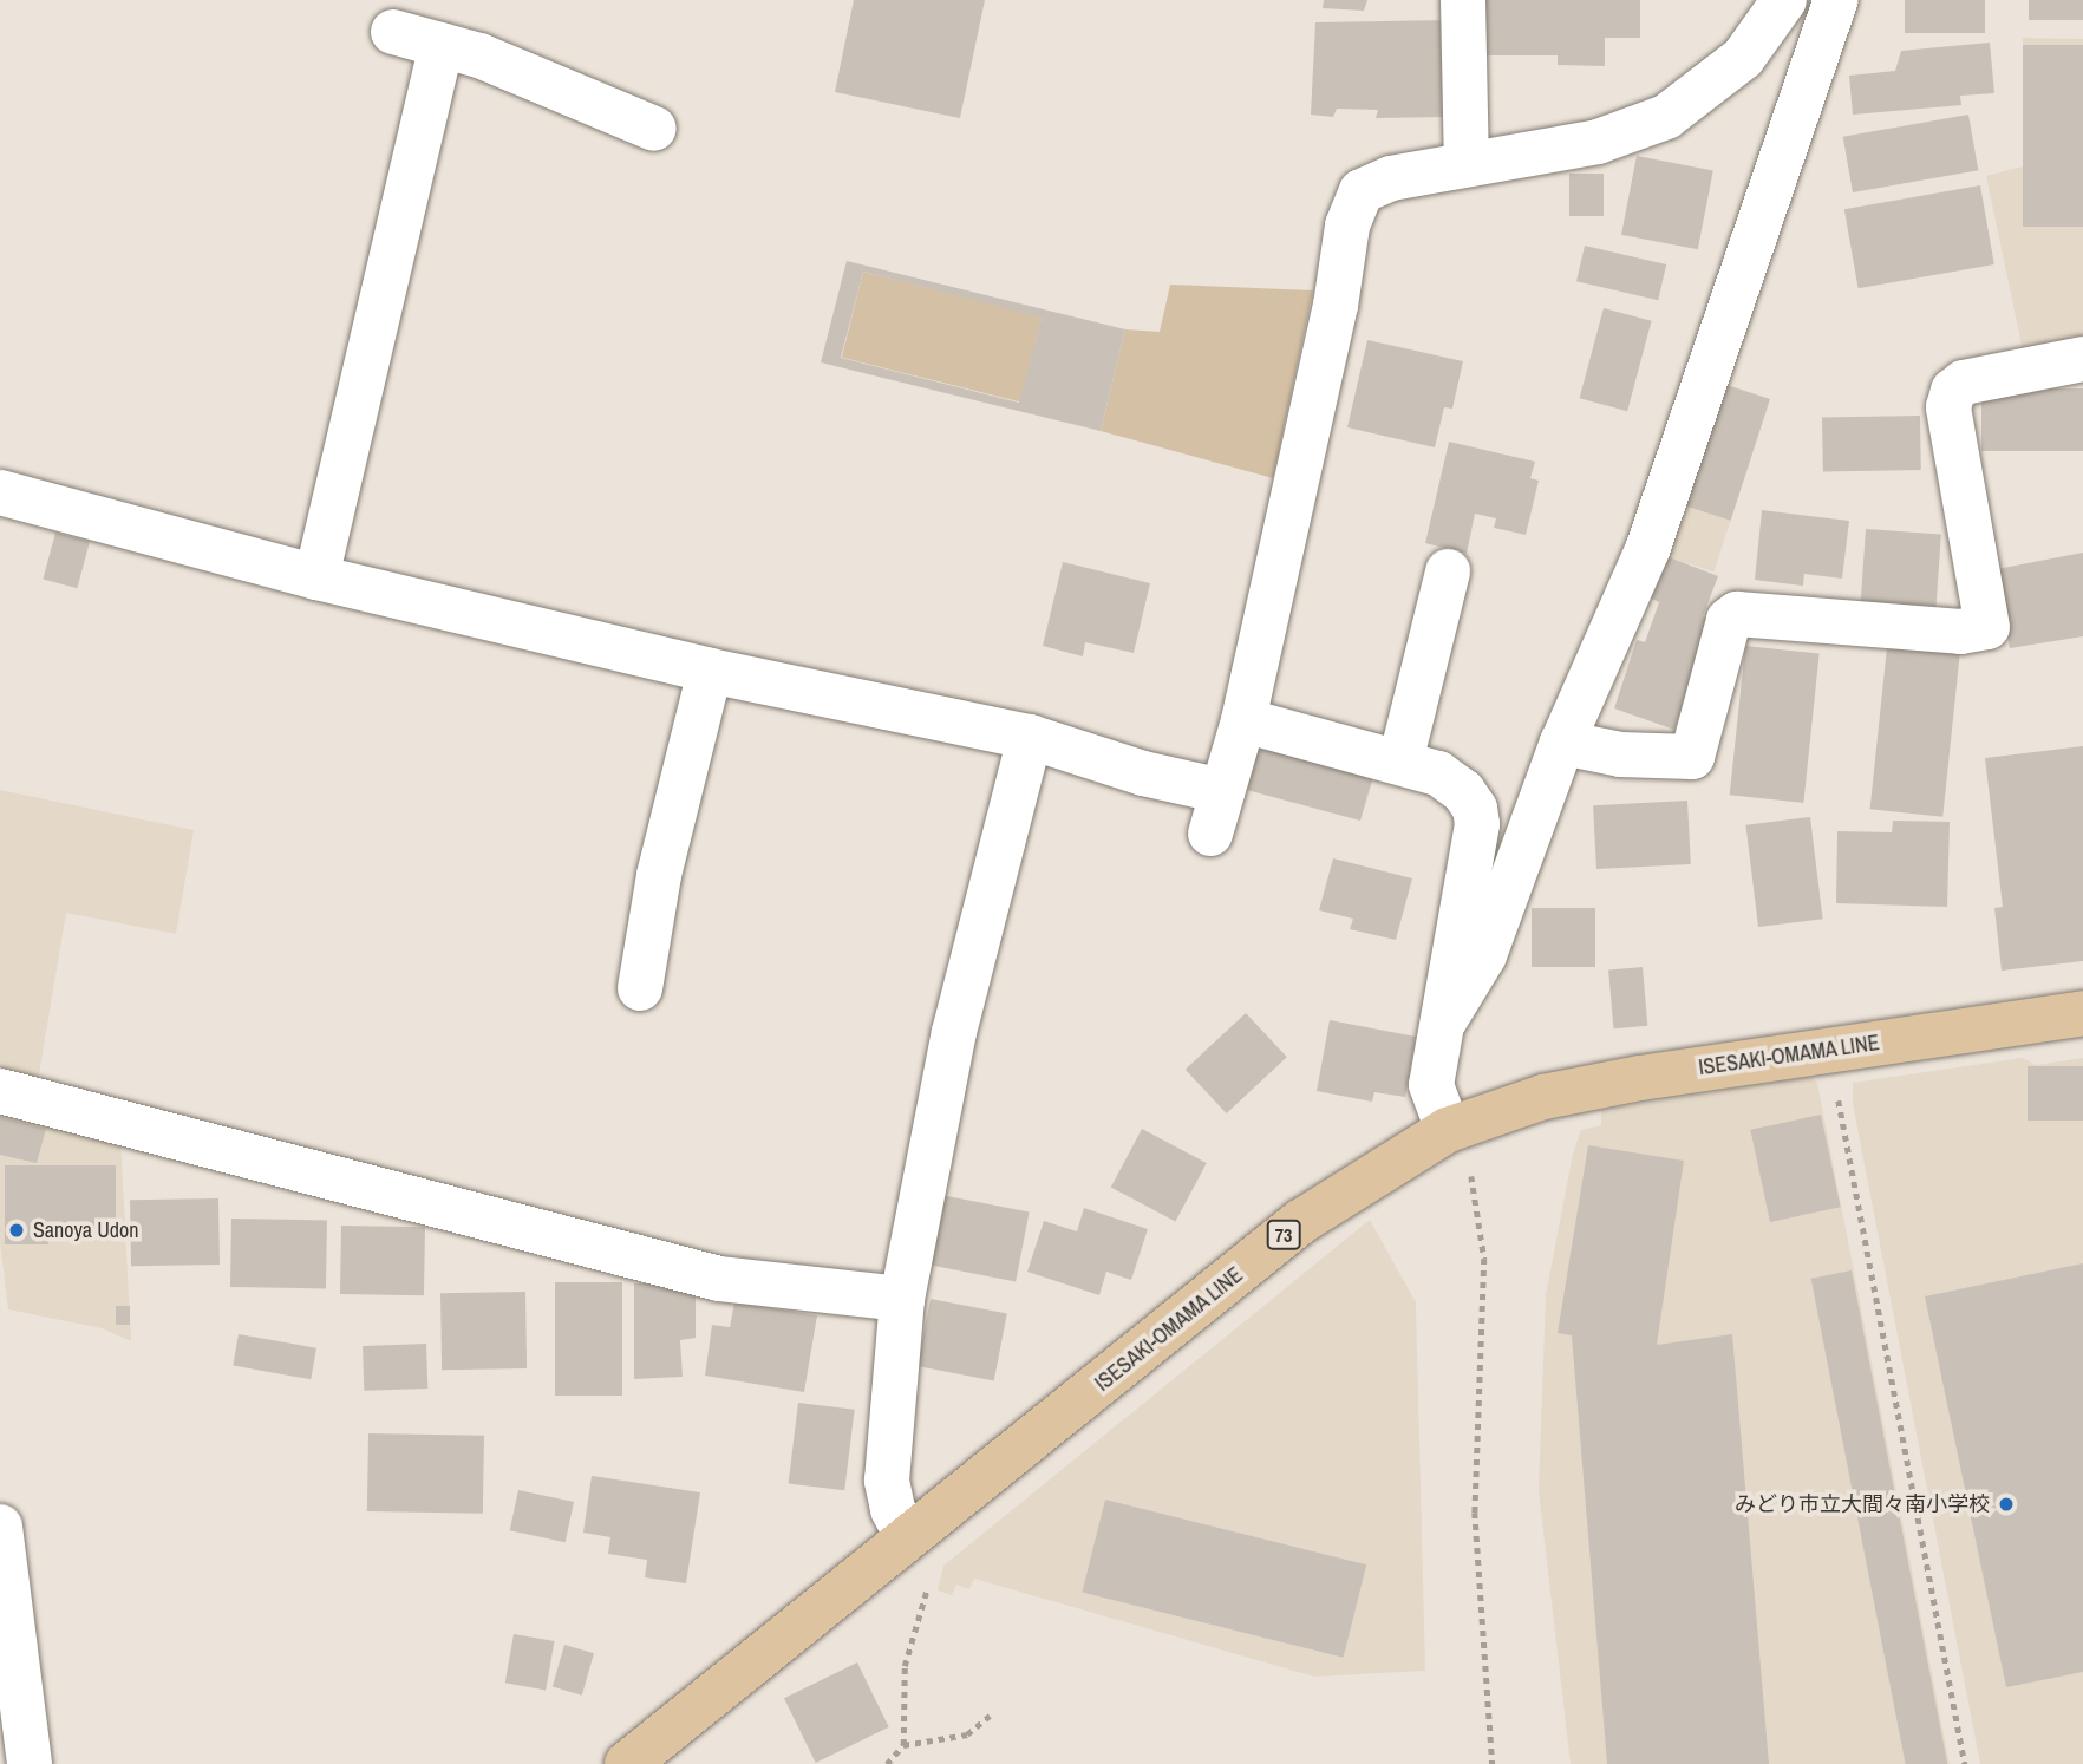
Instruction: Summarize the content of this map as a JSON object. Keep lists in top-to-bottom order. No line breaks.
{"streets":{"main road":["ISESAKI-OMAMA LINE","73"]},"places":["Sanoya Udon","みどり市立大間々南小学校"]}
